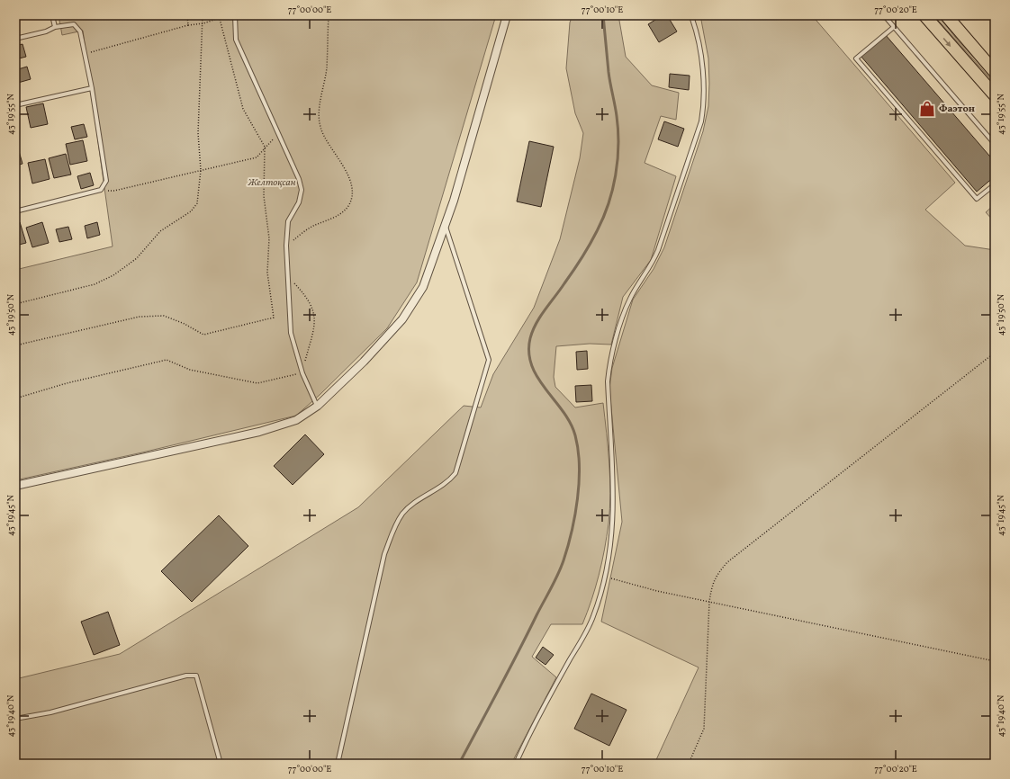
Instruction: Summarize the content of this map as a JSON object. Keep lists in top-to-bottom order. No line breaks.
{"parks":["Желтоқсан"],"places":{"shop":["Фаэтон"]},"coordinates":["77°00'00\"E","77°00'10\"E","77°00'20\"E","43°19'55\"N","43°19'50\"N","43°19'45\"N","43°19'40\"N"]}
